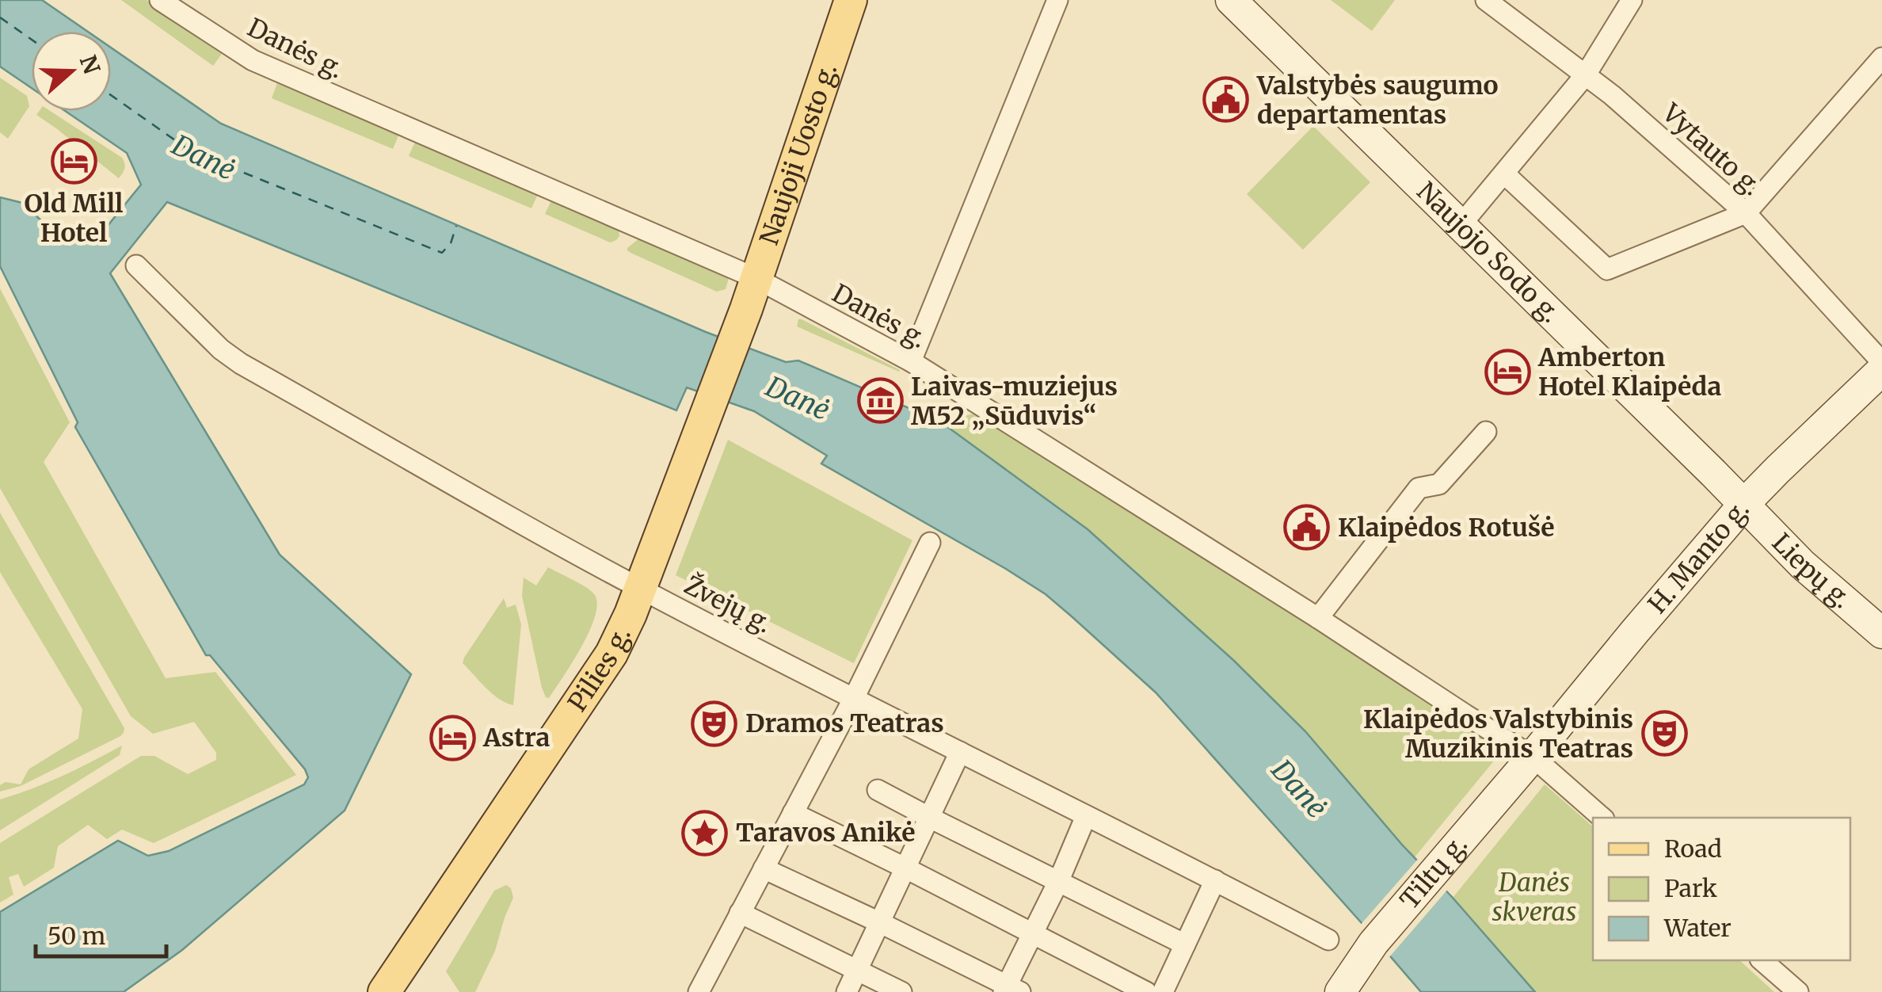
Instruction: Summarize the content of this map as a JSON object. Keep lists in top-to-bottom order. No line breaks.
{"streets":{"main road":["Naujoji Uosto g.","Naujojo Sodo g.","H. Manto g.","Liepų g.","Pilies g.","Tiltų g."],"street":["Danės g.","Vytauto g.","Žvejų g."]},"crossings":[["Danės g.","Naujoji Uosto g."],["Danės g.","H. Manto g."],["Danės g.","Tiltų g."],["Naujoji Uosto g.","Pilies g."],["Naujojo Sodo g.","H. Manto g."],["Naujojo Sodo g.","Liepų g."],["H. Manto g.","Liepų g."],["H. Manto g.","Tiltų g."],["Žvejų g.","Pilies g."]],"water":["Danė"],"parks":["Danės skveras"],"places":{"public building":["Valstybės saugumo departamentas","Klaipėdos Rotušė"],"hotel":["Old Mill Hotel","Amberton Hotel Klaipėda","Astra"],"museum":["Laivas-muziejus M52 „Sūduvis“"],"theatre":["Dramos Teatras","Klaipėdos Valstybinis Muzikinis Teatras"],"place":["Taravos Anikė"]},"legend":["Road","Park","Water"],"scale_bar":"50 m","north":"right"}
